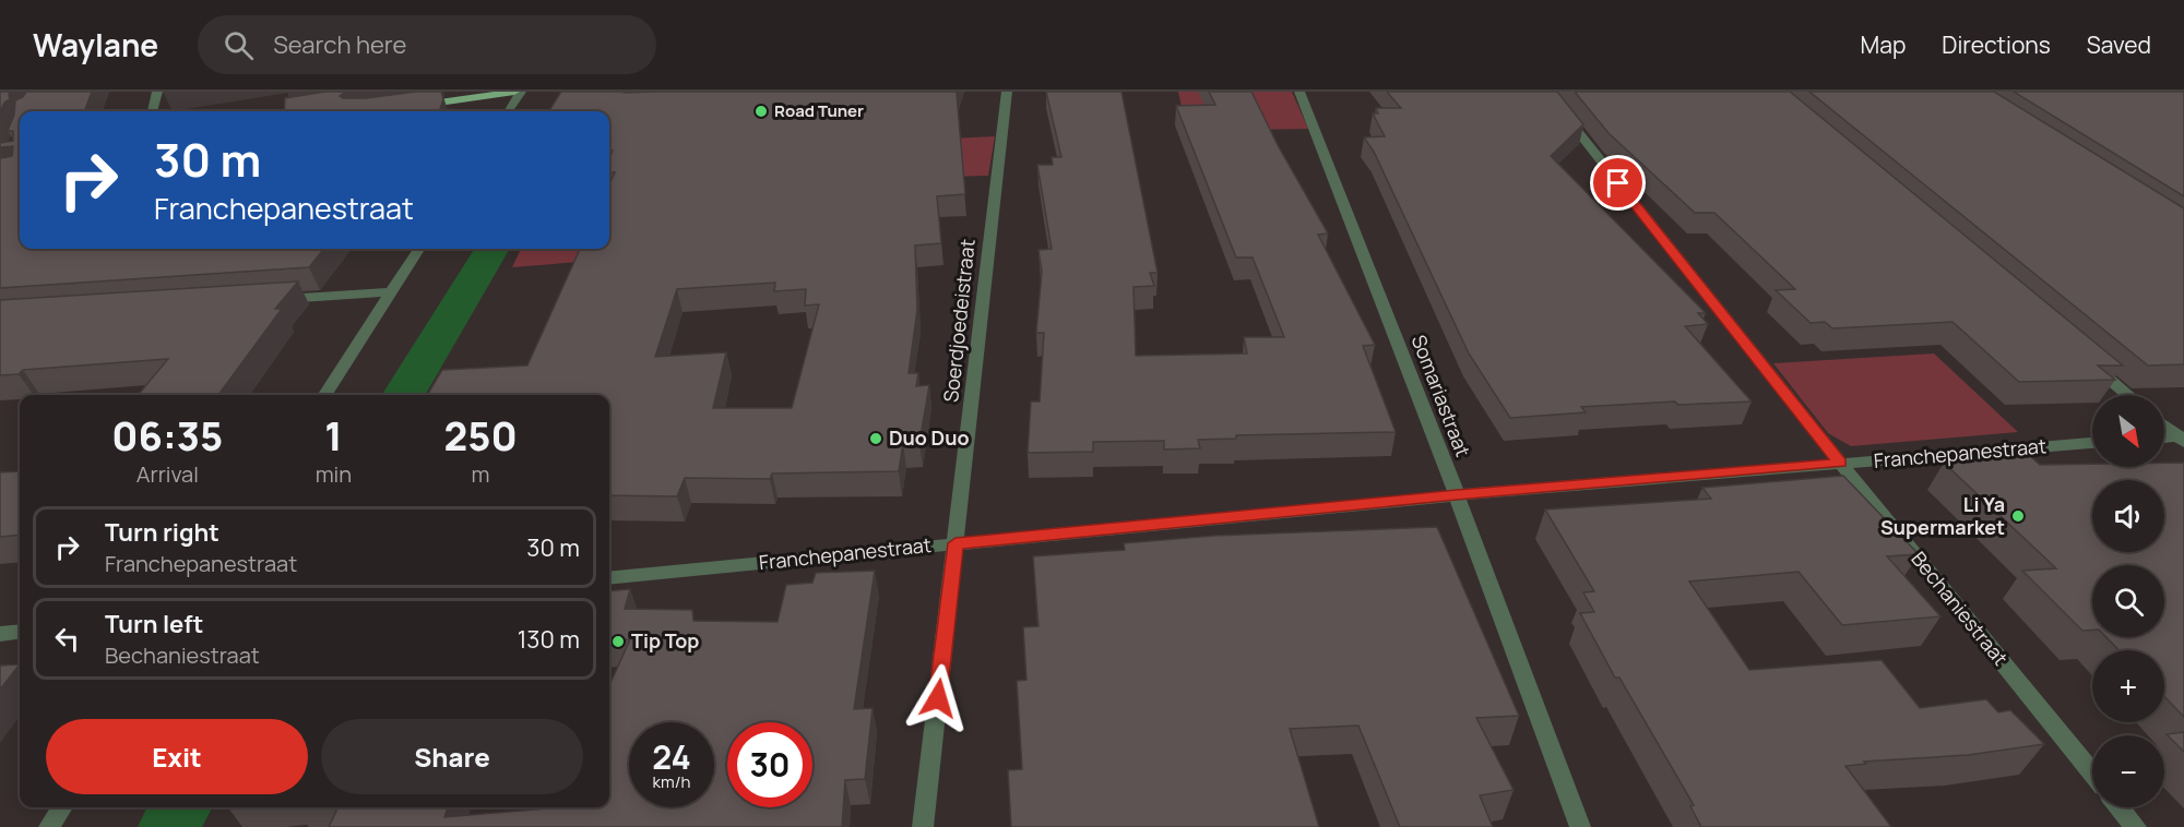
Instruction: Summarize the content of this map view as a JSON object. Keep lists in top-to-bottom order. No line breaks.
{"streets":{"street":["Soerdjoedeistraat","Somariastraat","Franchepanestraat","Bechaniestraat"]},"crossings":[["Soerdjoedeistraat","Franchepanestraat"],["Somariastraat","Franchepanestraat"],["Franchepanestraat","Bechaniestraat"]],"places":["Road Tuner","Duo Duo","Li Ya Supermarket","Tip Top"],"north":"bottom right","page":{"header":"Waylane","search":"Search here","nav":["Map","Directions","Saved"],"turn":["30 m","Franchepanestraat"],"map_buttons":["+","−"],"eta":["06:35","Arrival","1","min","250","m"],"list":[{"name":"Turn right","note":"Franchepanestraat","value":"30 m"},{"name":"Turn left","note":"Bechaniestraat","value":"130 m"}],"buttons":["Exit","Share"],"speed":"24 km/h","limit":"30"}}
